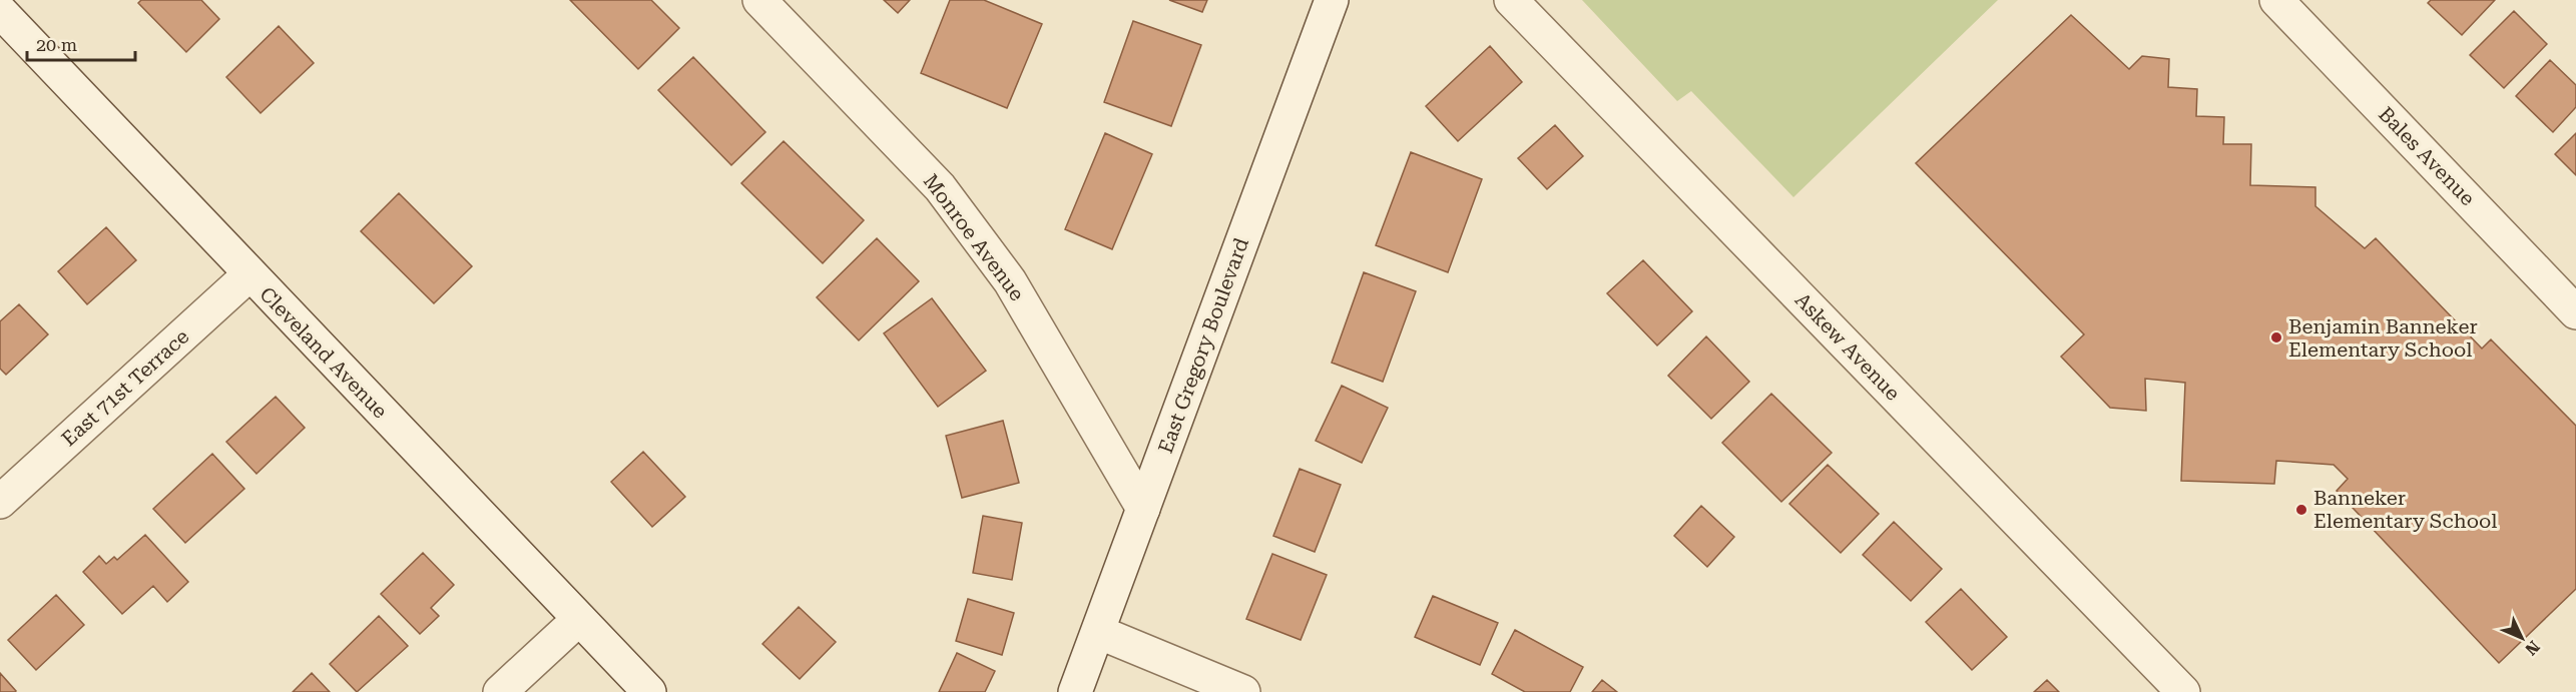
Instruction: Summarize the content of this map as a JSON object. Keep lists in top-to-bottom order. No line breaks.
{"streets":{"street":["Bales Avenue","Monroe Avenue","East Gregory Boulevard","Askew Avenue","Cleveland Avenue","East 71st Terrace"]},"crossings":[["Monroe Avenue","East Gregory Boulevard"],["Cleveland Avenue","East 71st Terrace"]],"places":["Benjamin Banneker Elementary School","Banneker Elementary School"],"scale_bar":"20 m","north":"bottom right"}
